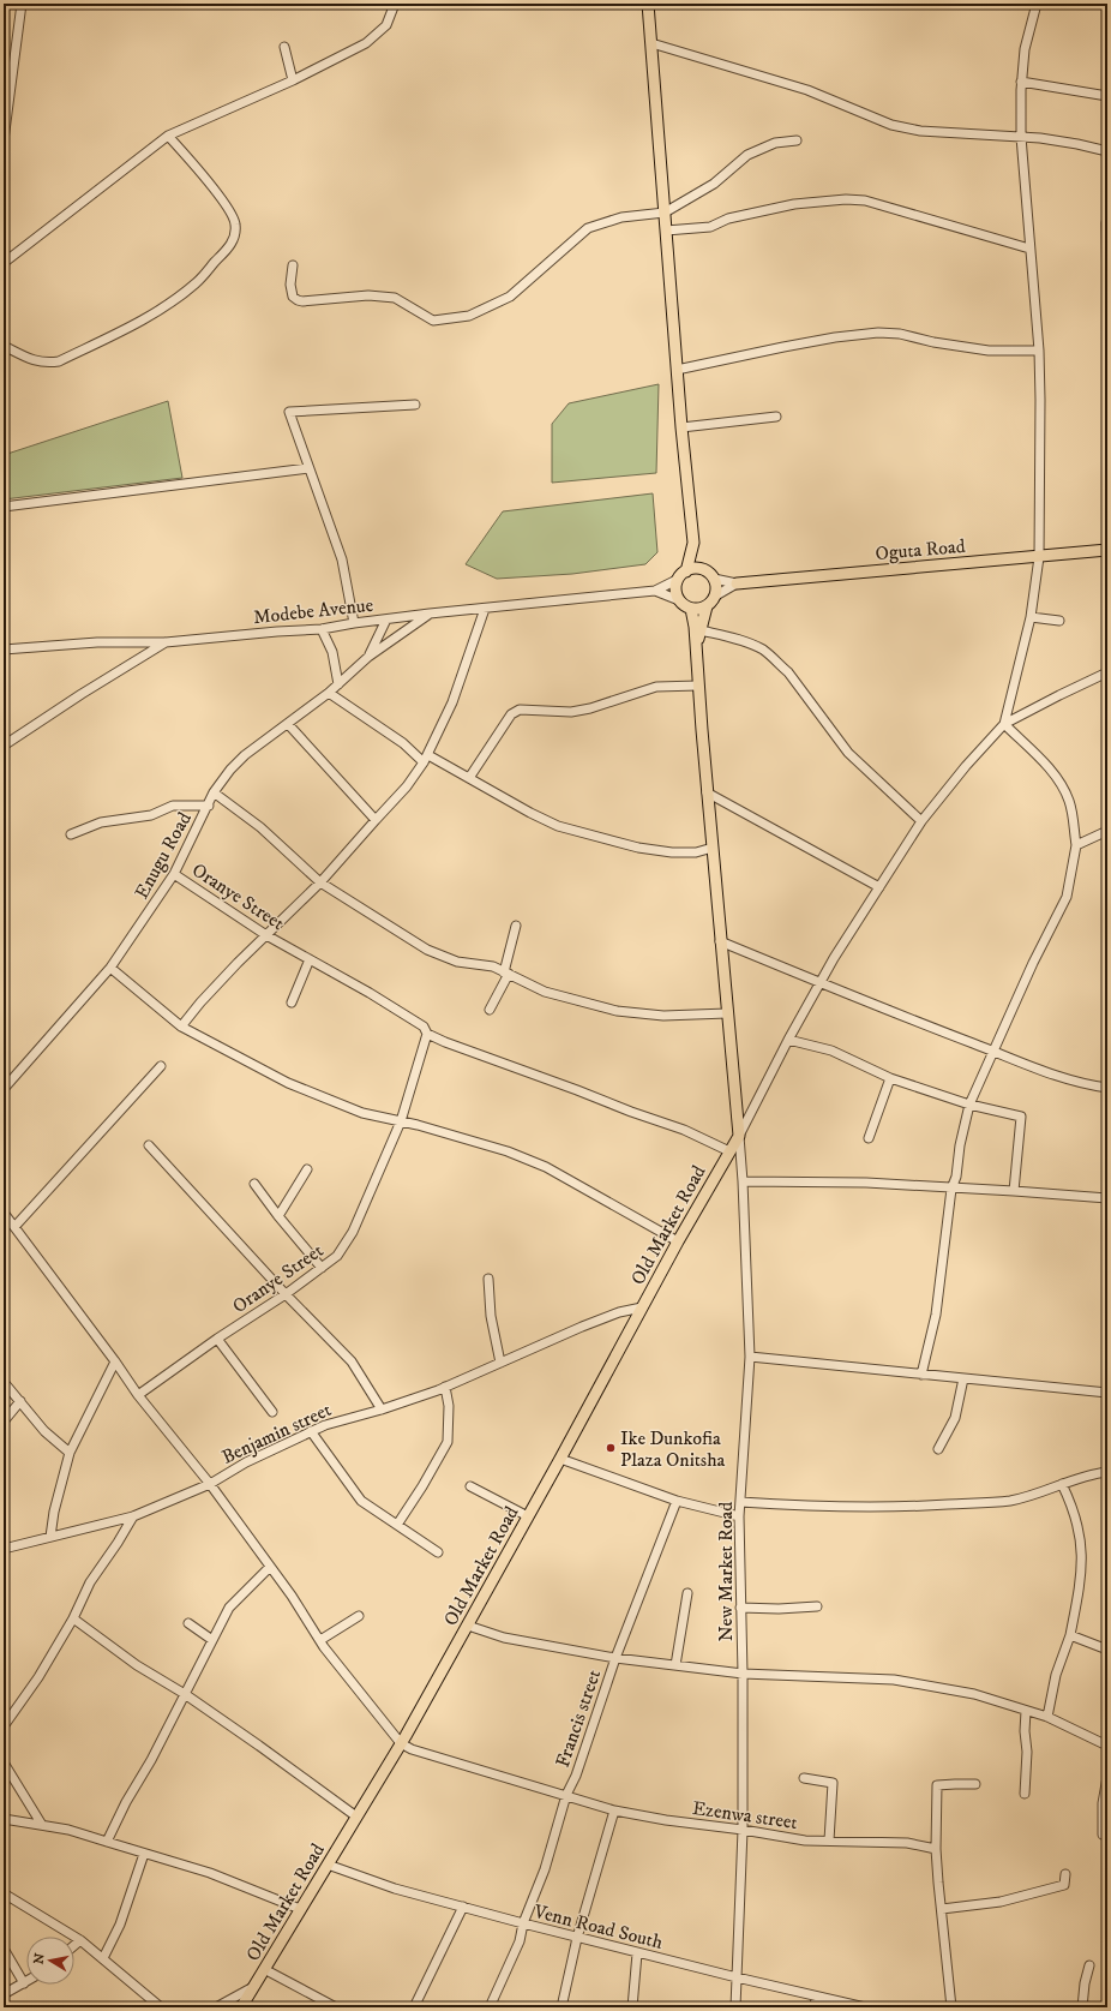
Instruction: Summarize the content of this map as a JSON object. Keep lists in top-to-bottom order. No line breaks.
{"streets":{"main road":["Oguta Road","Old Market Road"],"street":["Modebe Avenue","Enugu Road","Oranye Street","Benjamin street","New Market Road","Francis street","Ezenwa street","Venn Road South"]},"crossings":[["Enugu Road","Oranye Street"],["Old Market Road","Benjamin street"],["Old Market Road","New Market Road"],["Old Market Road","Ezenwa street"],["Old Market Road","Venn Road South"],["New Market Road","Ezenwa street"],["New Market Road","Venn Road South"],["Francis street","Ezenwa street"],["Francis street","Venn Road South"]],"places":["Ike Dunkofia Plaza Onitsha"],"north":"left"}
